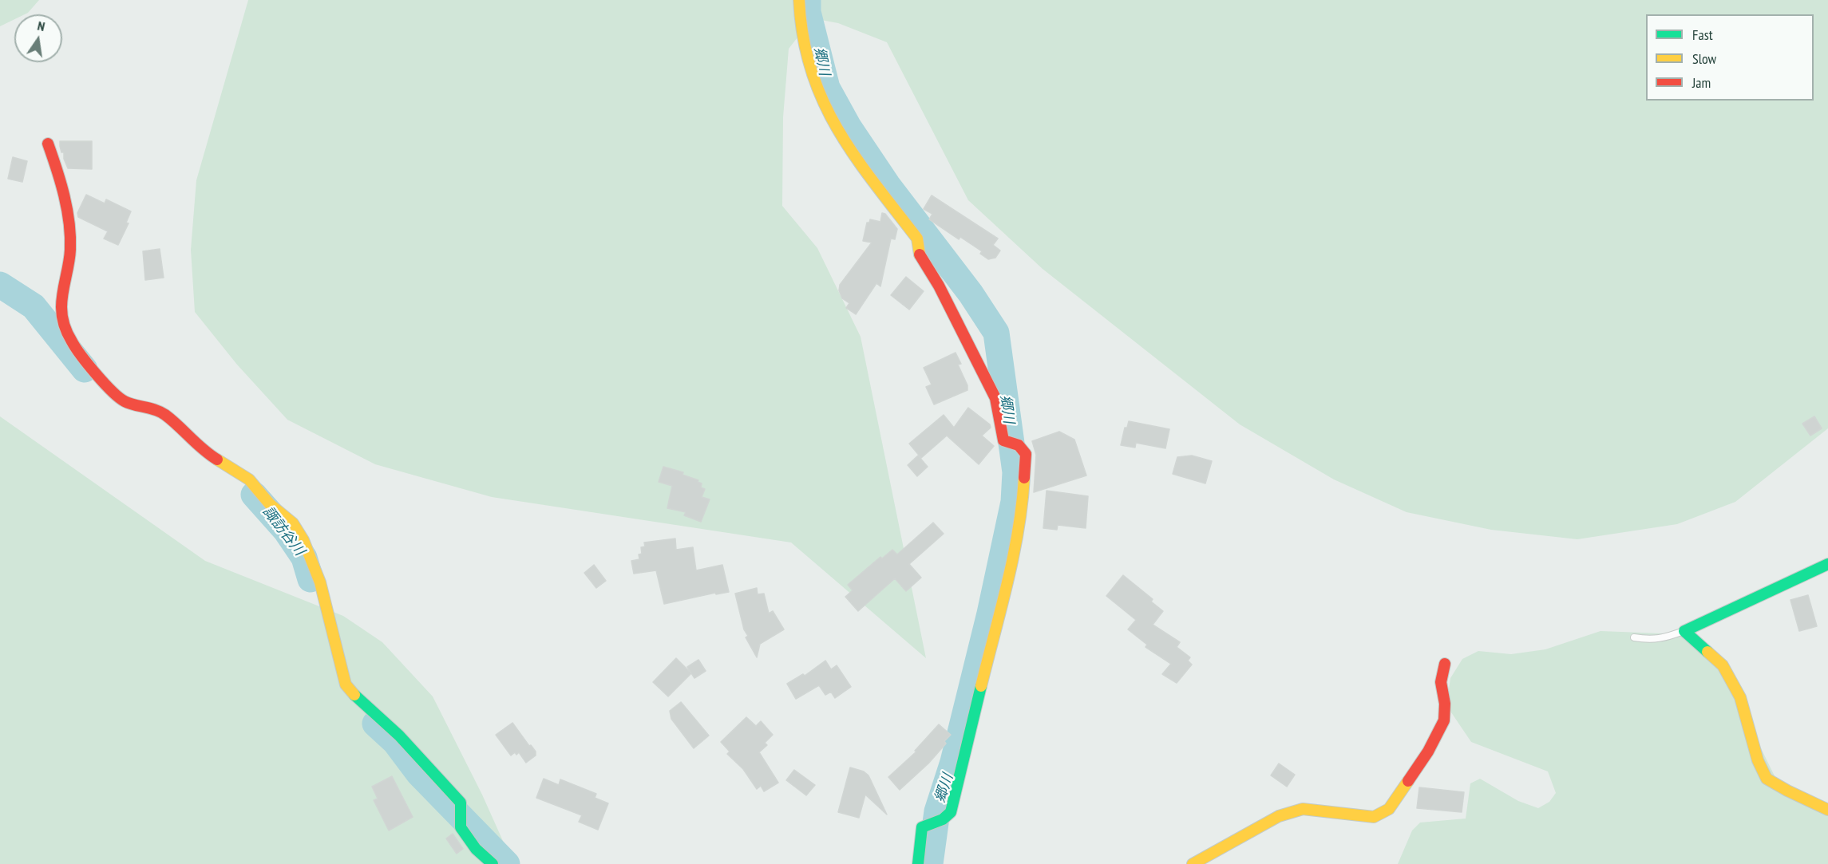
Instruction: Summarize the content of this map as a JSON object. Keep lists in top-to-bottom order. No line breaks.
{"water":["郷川","諏訪谷川"],"legend":["Fast","Slow","Jam"],"north":"top"}
